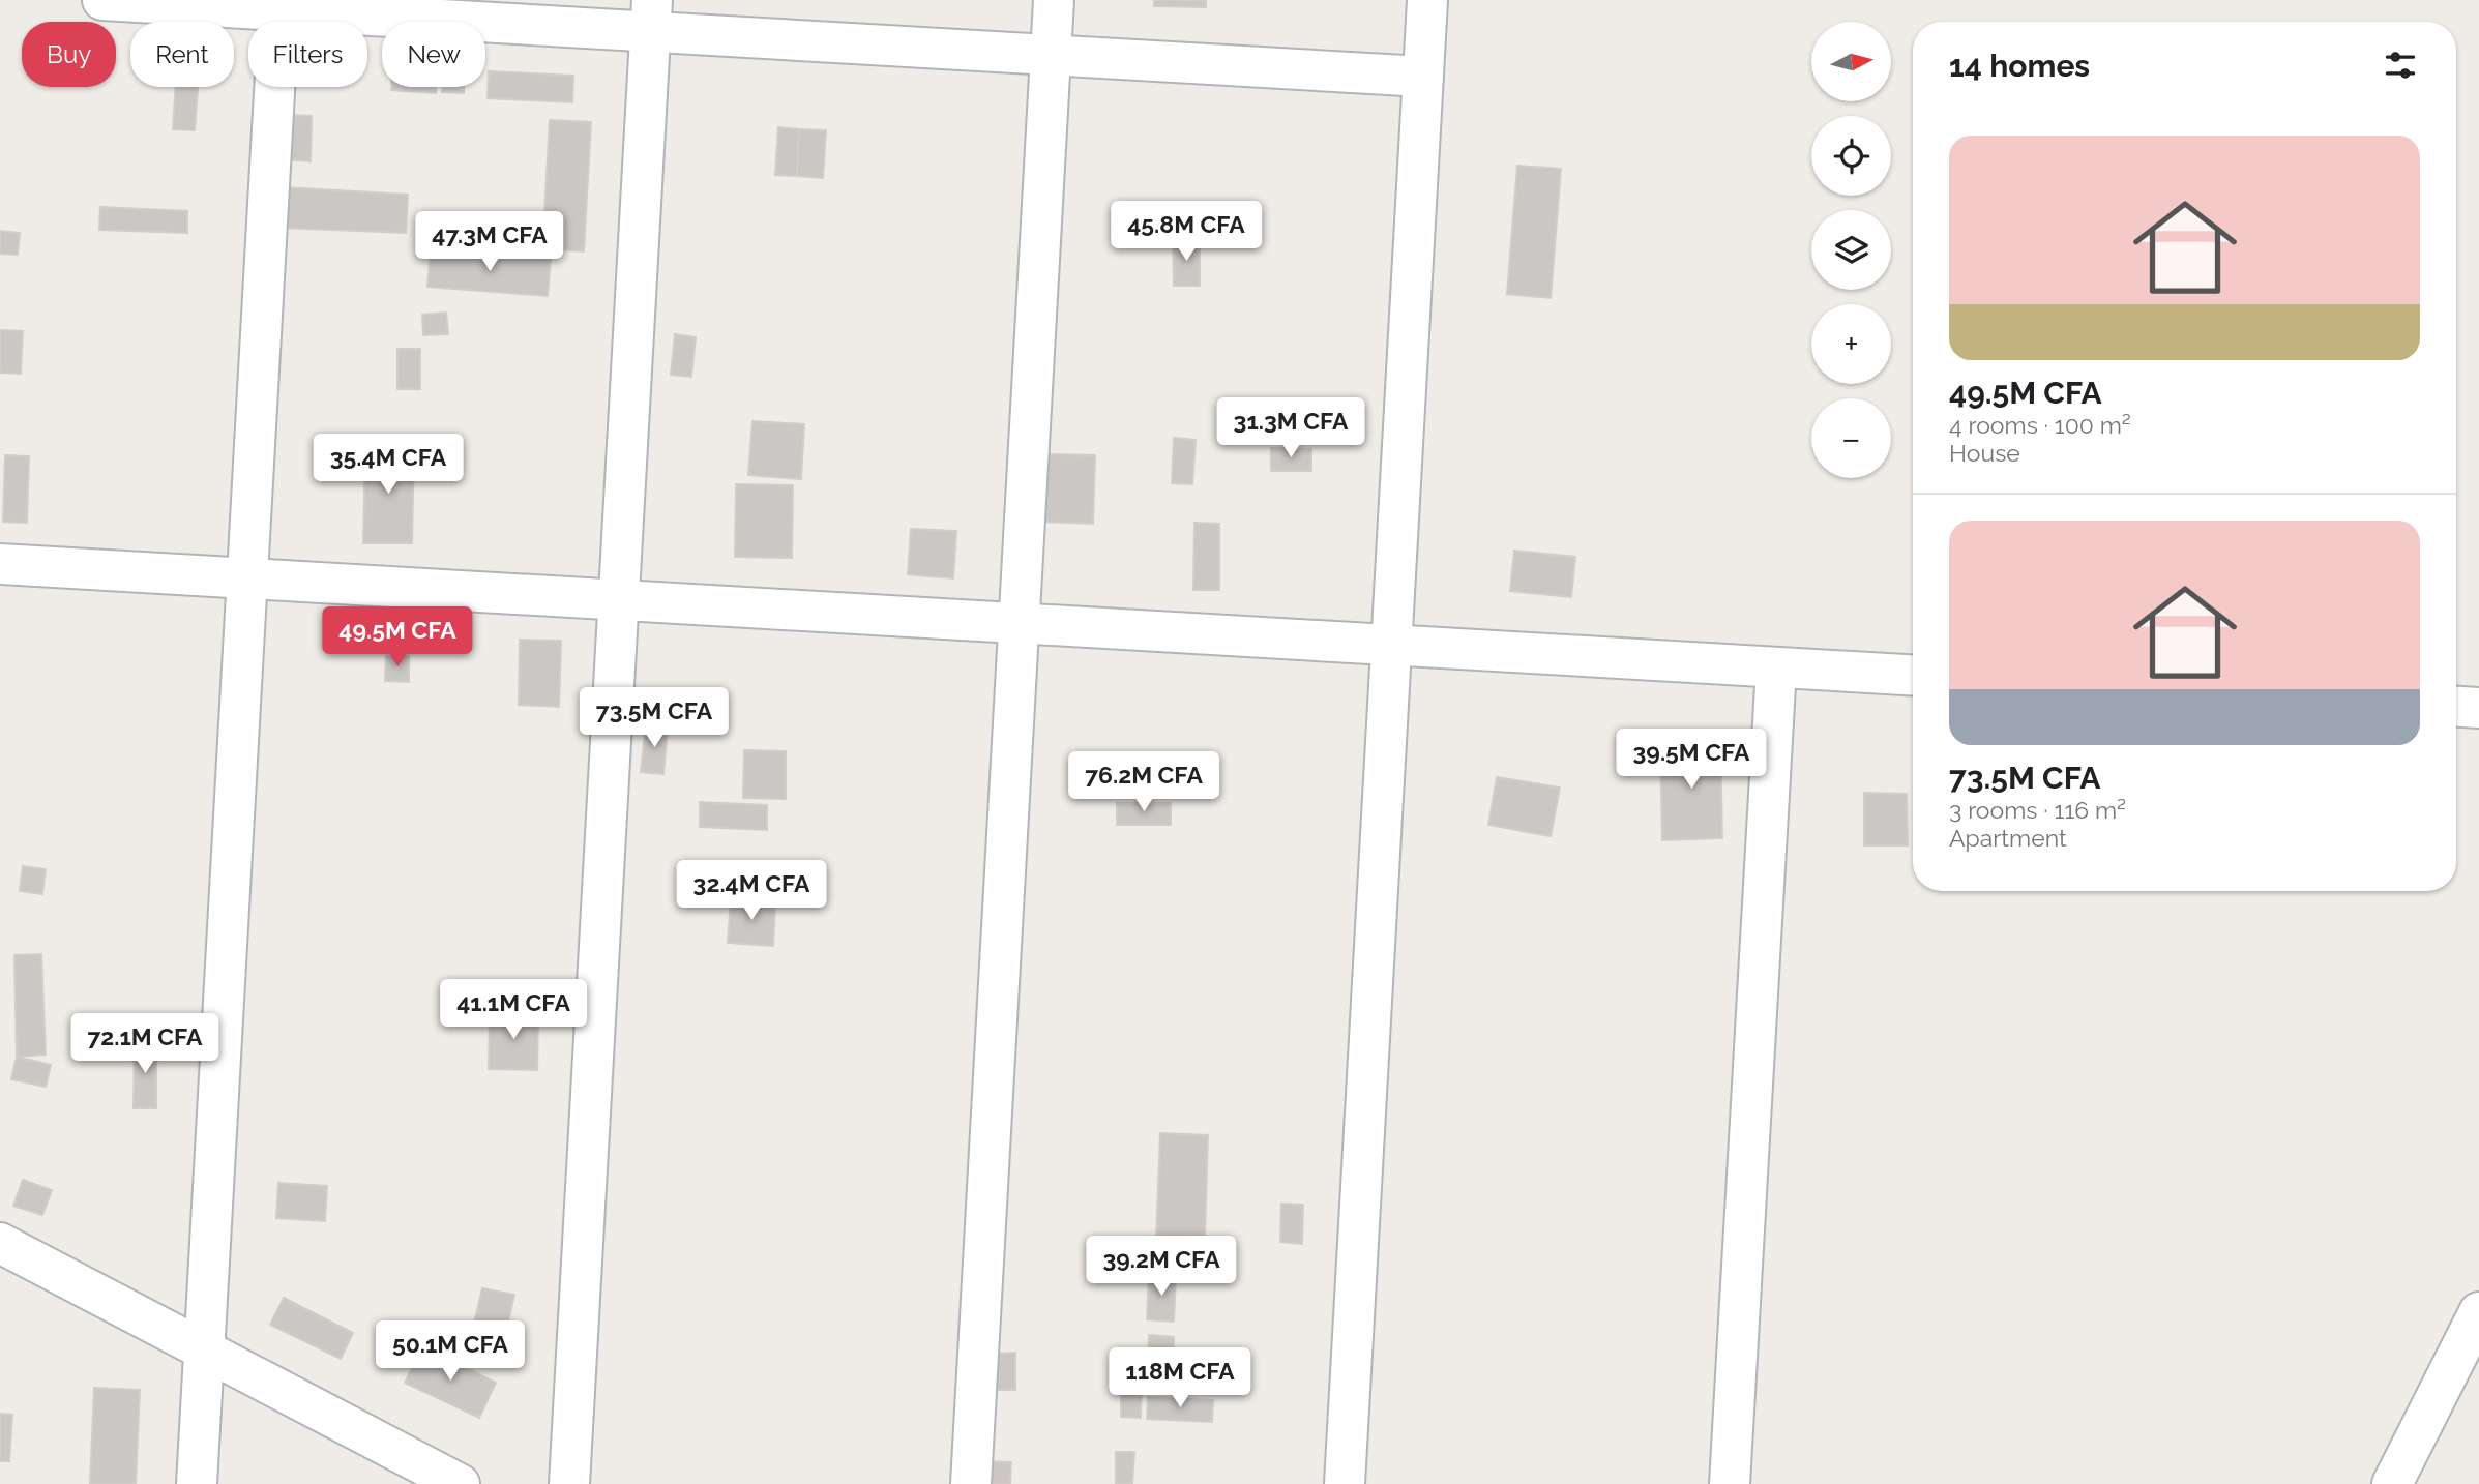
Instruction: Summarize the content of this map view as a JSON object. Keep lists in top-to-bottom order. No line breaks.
{"north":"right","page":{"map_buttons":["+","−"],"chip":["Buy","Rent","Filters","New"],"heading":"14 homes","list":[{"name":"49.5M CFA","note":"4 rooms · 100 m² · House"},{"name":"73.5M CFA","note":"3 rooms · 116 m² · Apartment"}],"price":["45.8M CFA","47.3M CFA","31.3M CFA","35.4M CFA","49.5M CFA","73.5M CFA","39.5M CFA","76.2M CFA","32.4M CFA","41.1M CFA","72.1M CFA","39.2M CFA","50.1M CFA","118M CFA"]}}
